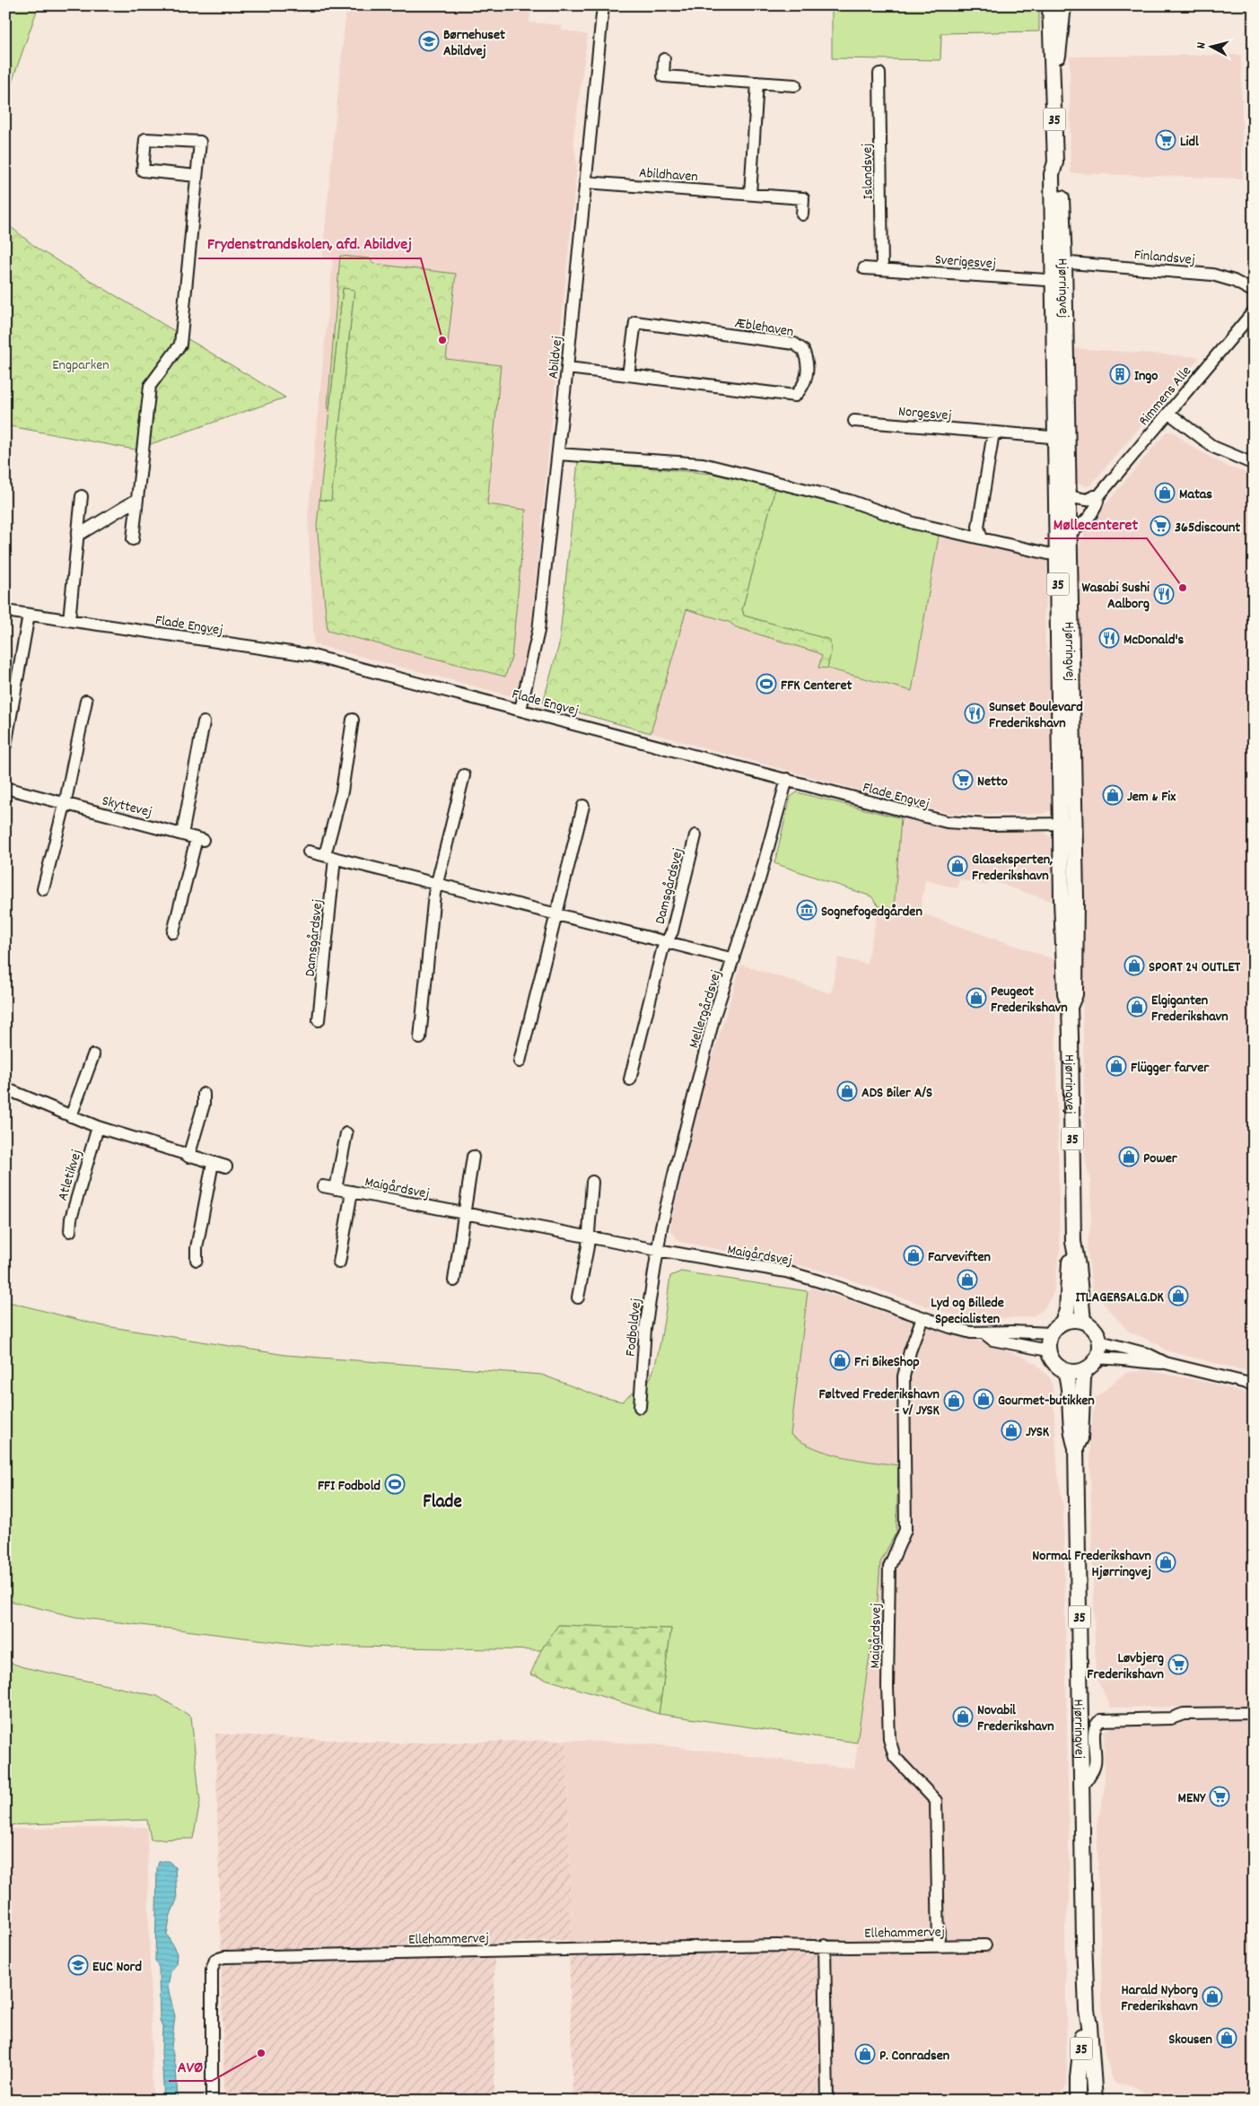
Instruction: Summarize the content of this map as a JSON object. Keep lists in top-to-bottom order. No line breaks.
{"streets":{"main road":["35","Hjørringvej"],"street":["Islandsvej","Abildhaven","Finlandsvej","Sverigesvej","Æblehaven","Abildvej","Rimmens Alle","Norgesvej","Flade Engvej","Skyttevej","Damsgårdsvej","Mellergårdsvej","Atletikvej","Maigårdsvej","Fodboldvej","Ellehammervej"]},"crossings":[["Islandsvej","Sverigesvej"],["Abildhaven","Abildvej"],["Sverigesvej","Hjørringvej"],["Hjørringvej","Rimmens Alle"],["Hjørringvej","Norgesvej"],["Hjørringvej","Flade Engvej"],["Hjørringvej","Maigårdsvej"],["Æblehaven","Abildvej"],["Abildvej","Flade Engvej"],["Flade Engvej","Mellergårdsvej"],["Damsgårdsvej","Mellergårdsvej"],["Mellergårdsvej","Maigårdsvej"],["Mellergårdsvej","Fodboldvej"],["Maigårdsvej","Fodboldvej"],["Maigårdsvej","Ellehammervej"]],"districts":["Flade"],"parks":["Engparken"],"places":{"school or university":["Børnehuset Abildvej","EUC Nord"],"supermarket":["Lidl","365discount","Netto","Løvbjerg Frederikshavn","MENY"],"other":["Frydenstrandskolen, afd. Abildvej","Møllecenteret","AVØ"],"building":["Ingo"],"shop":["Matas","Jem & Fix","Glaseksperten, Frederikshavn","SPORT 24 OUTLET","Peugeot Frederikshavn","Elgiganten Frederikshavn","Flügger farver","ADS Biler A/S","Power","Farveviften","Lyd og Billede Specialisten","ITLAGERSALG.DK","Fri BikeShop","Gourmet-butikken","Føltved Frederikshavn - v/ JYSK","JYSK","Normal Frederikshavn Hjørringvej","Novabil Frederikshavn","Harald Nyborg Frederikshavn","Skousen","P. Conradsen"],"restaurant":["Wasabi Sushi Aalborg","McDonald's","Sunset Boulevard Frederikshavn"],"sports":["FFK Centeret","FFI Fodbold"],"museum":["Sognefogedgården"]},"north":"left"}
